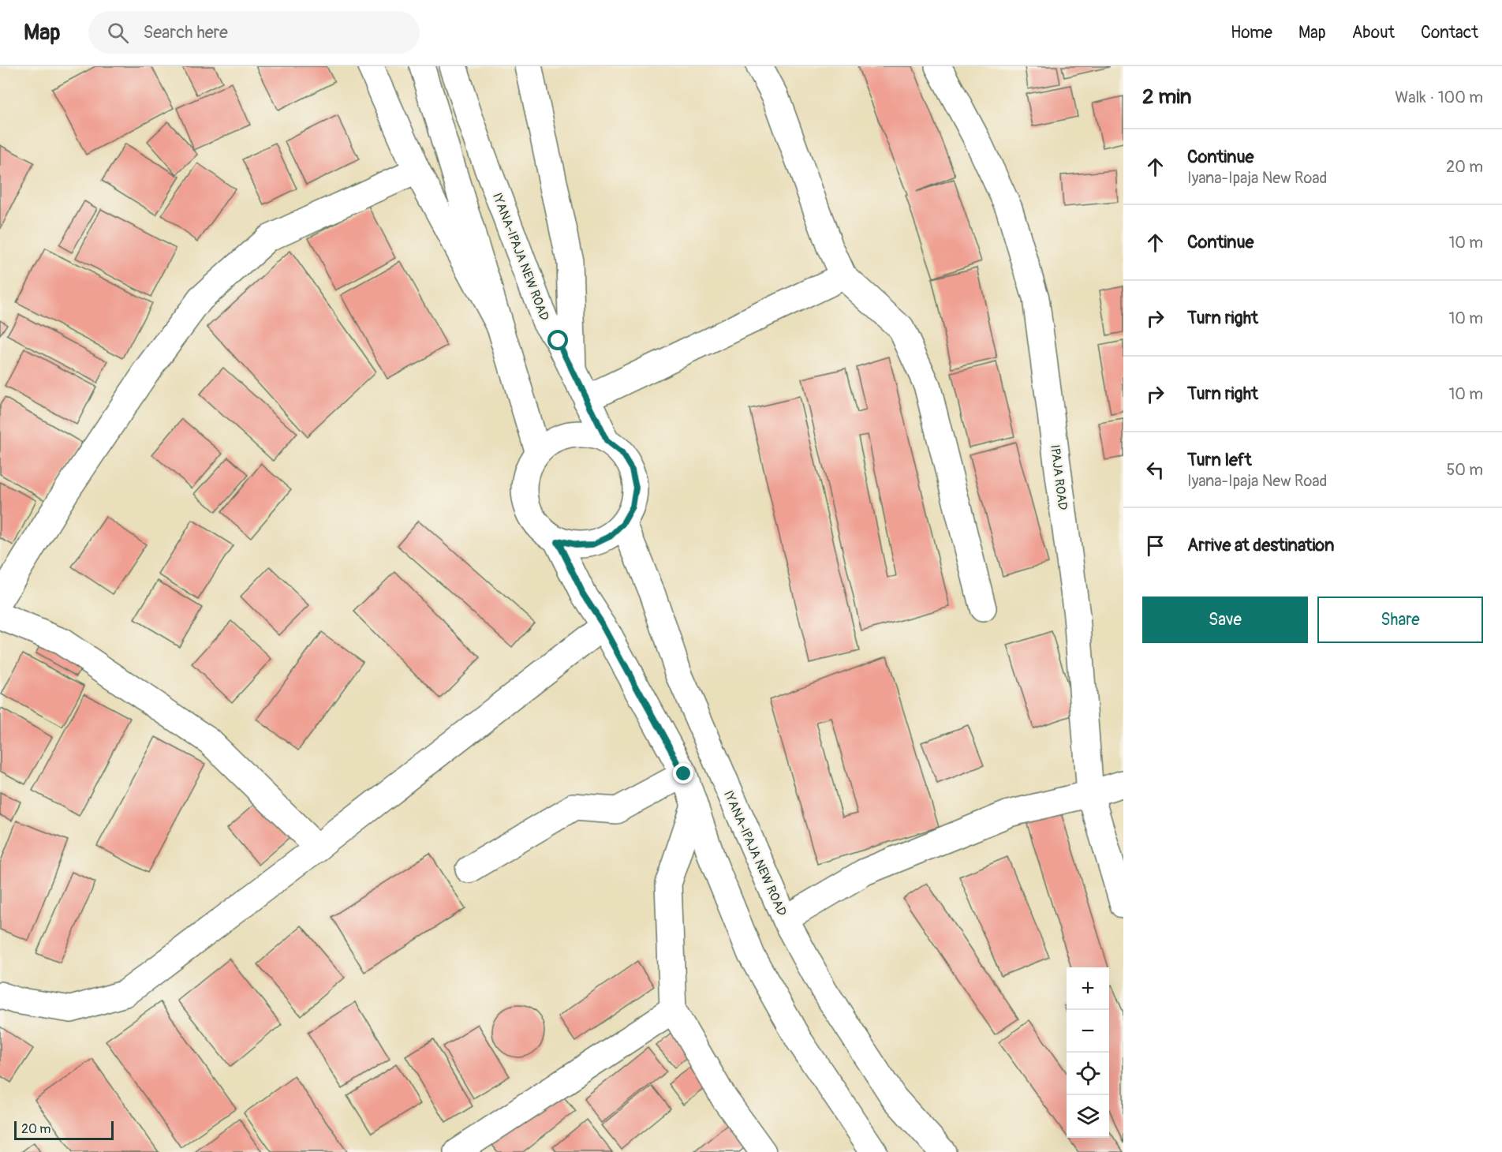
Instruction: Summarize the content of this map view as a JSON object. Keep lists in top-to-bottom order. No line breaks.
{"streets":{"main road":["IYANA-IPAJA NEW ROAD","IPAJA ROAD"]},"scale_bar":"20 m","page":{"header":"Map","search":"Search here","nav":["Home","Map","About","Contact"],"heading":["2 min","Walk · 100 m"],"list":[["Continue","Iyana-Ipaja New Road","20 m"],["Continue","10 m"],["Turn right","10 m"],["Turn right","10 m"],["Turn left","Iyana-Ipaja New Road","50 m"],"Arrive at destination"],"buttons":["Save","Share"],"map_buttons":["+","−"],"scale":"20 m"}}
